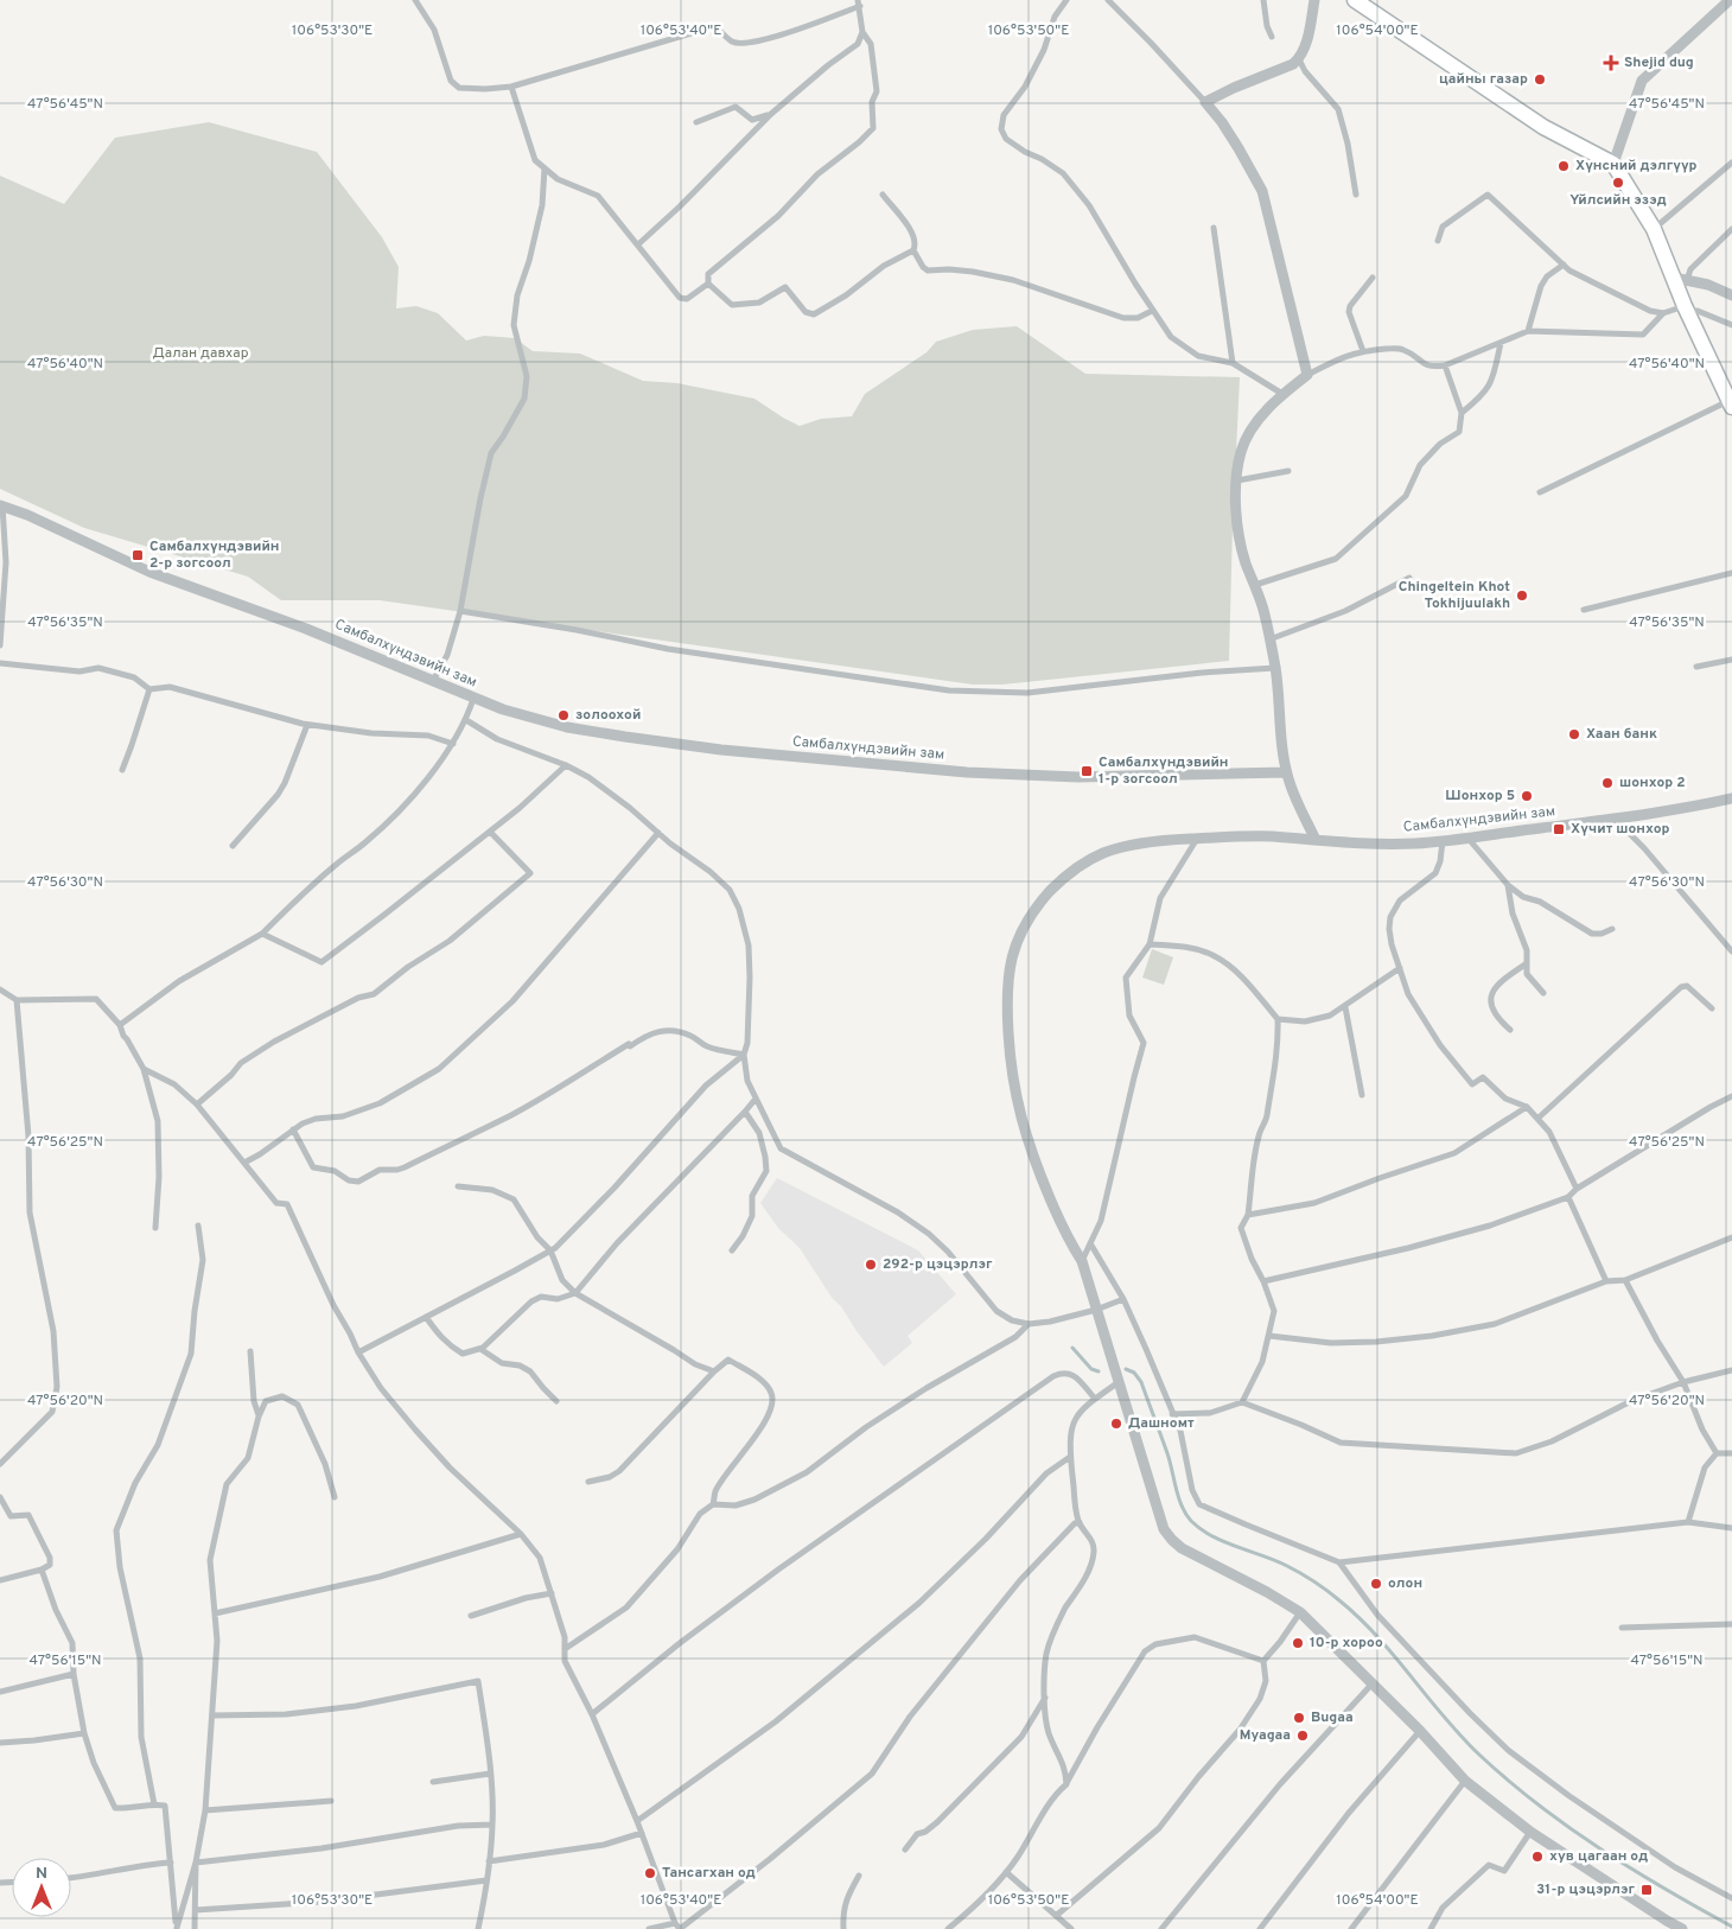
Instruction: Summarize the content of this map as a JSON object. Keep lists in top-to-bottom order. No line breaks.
{"streets":{"street":["Самбалхүндэвийн зам"]},"parks":["Далан давхар"],"places":{"health":["Shejid dug"],"other":["цайны газар","Хүнсний дэлгүүр","Үйлсийн эзэд","Chingeltein Khot Tokhijuulakh","золоохой","Хаан банк","шонхор 2","Шонхор 5","292-р цэцэрлэг","Дашномт","олон","10-р хороо","Bugaa","Myagaa","хув цагаан од","Тансагхан од"],"transit":["Самбалхүндэвийн 2-р зогсоол","Самбалхүндэвийн 1-р зогсоол","Хүчит шонхор","31-р цэцэрлэг"]},"north":"top","coordinates":["106°53'30\"E","106°53'40\"E","106°53'50\"E","106°54'00\"E","47°56'45\"N","47°56'40\"N","47°56'35\"N","47°56'30\"N","47°56'25\"N","47°56'20\"N","47°56'15\"N"]}
